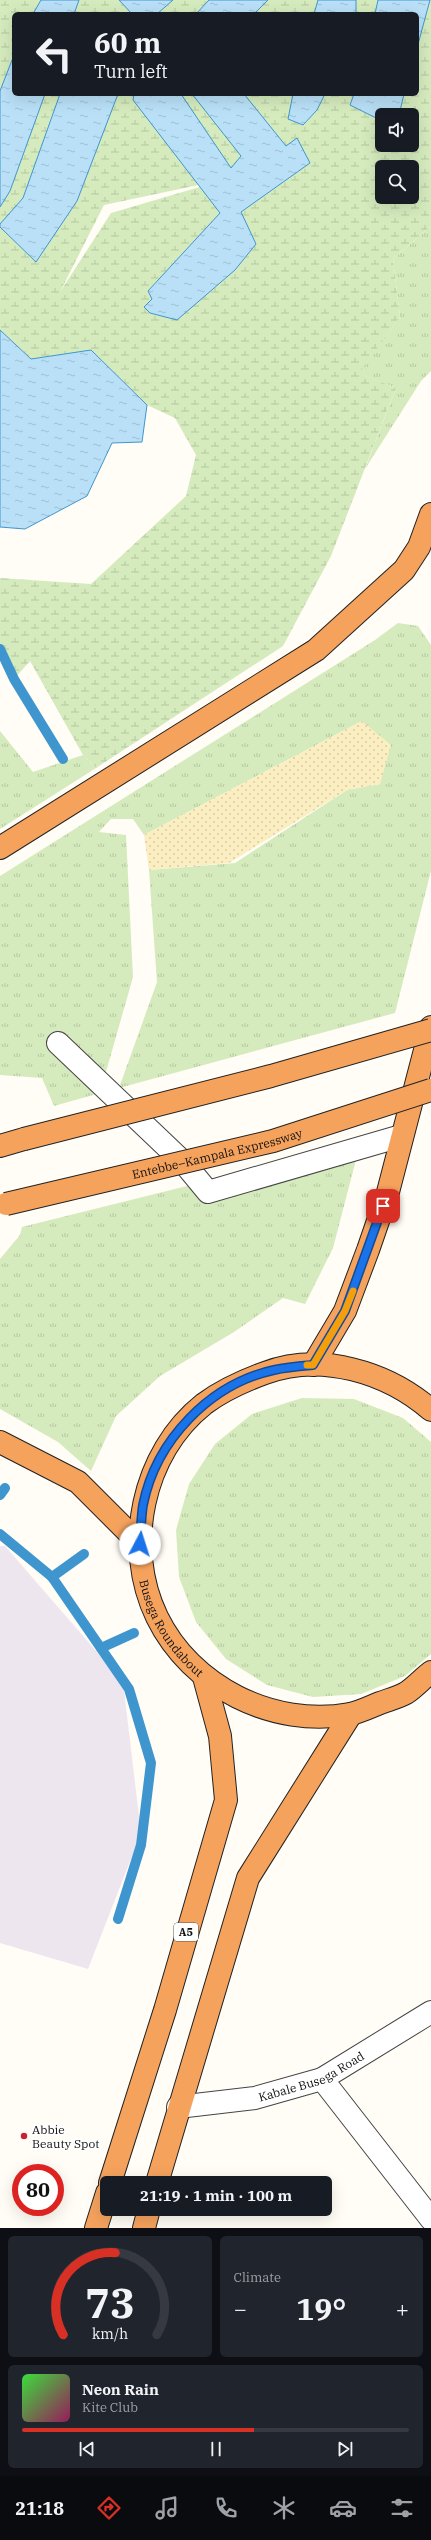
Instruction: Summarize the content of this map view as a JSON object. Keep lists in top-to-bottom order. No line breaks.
{"streets":{"highway":["Entebbe–Kampala Expressway","Busega Roundabout","A5"],"street":["Kabale Busega Road"]},"crossings":[["Busega Roundabout","A5"]],"places":["Abbie Beauty Spot"],"page":{"turn":["60 m","Turn left"],"limit":"80","trip":"21:19 · 1 min · 100 m","tile":"Climate","heat":["−","19°","+"],"song":["Neon Rain","Kite Club"],"tabs":"21:18","gauge":["73","km/h"]}}
